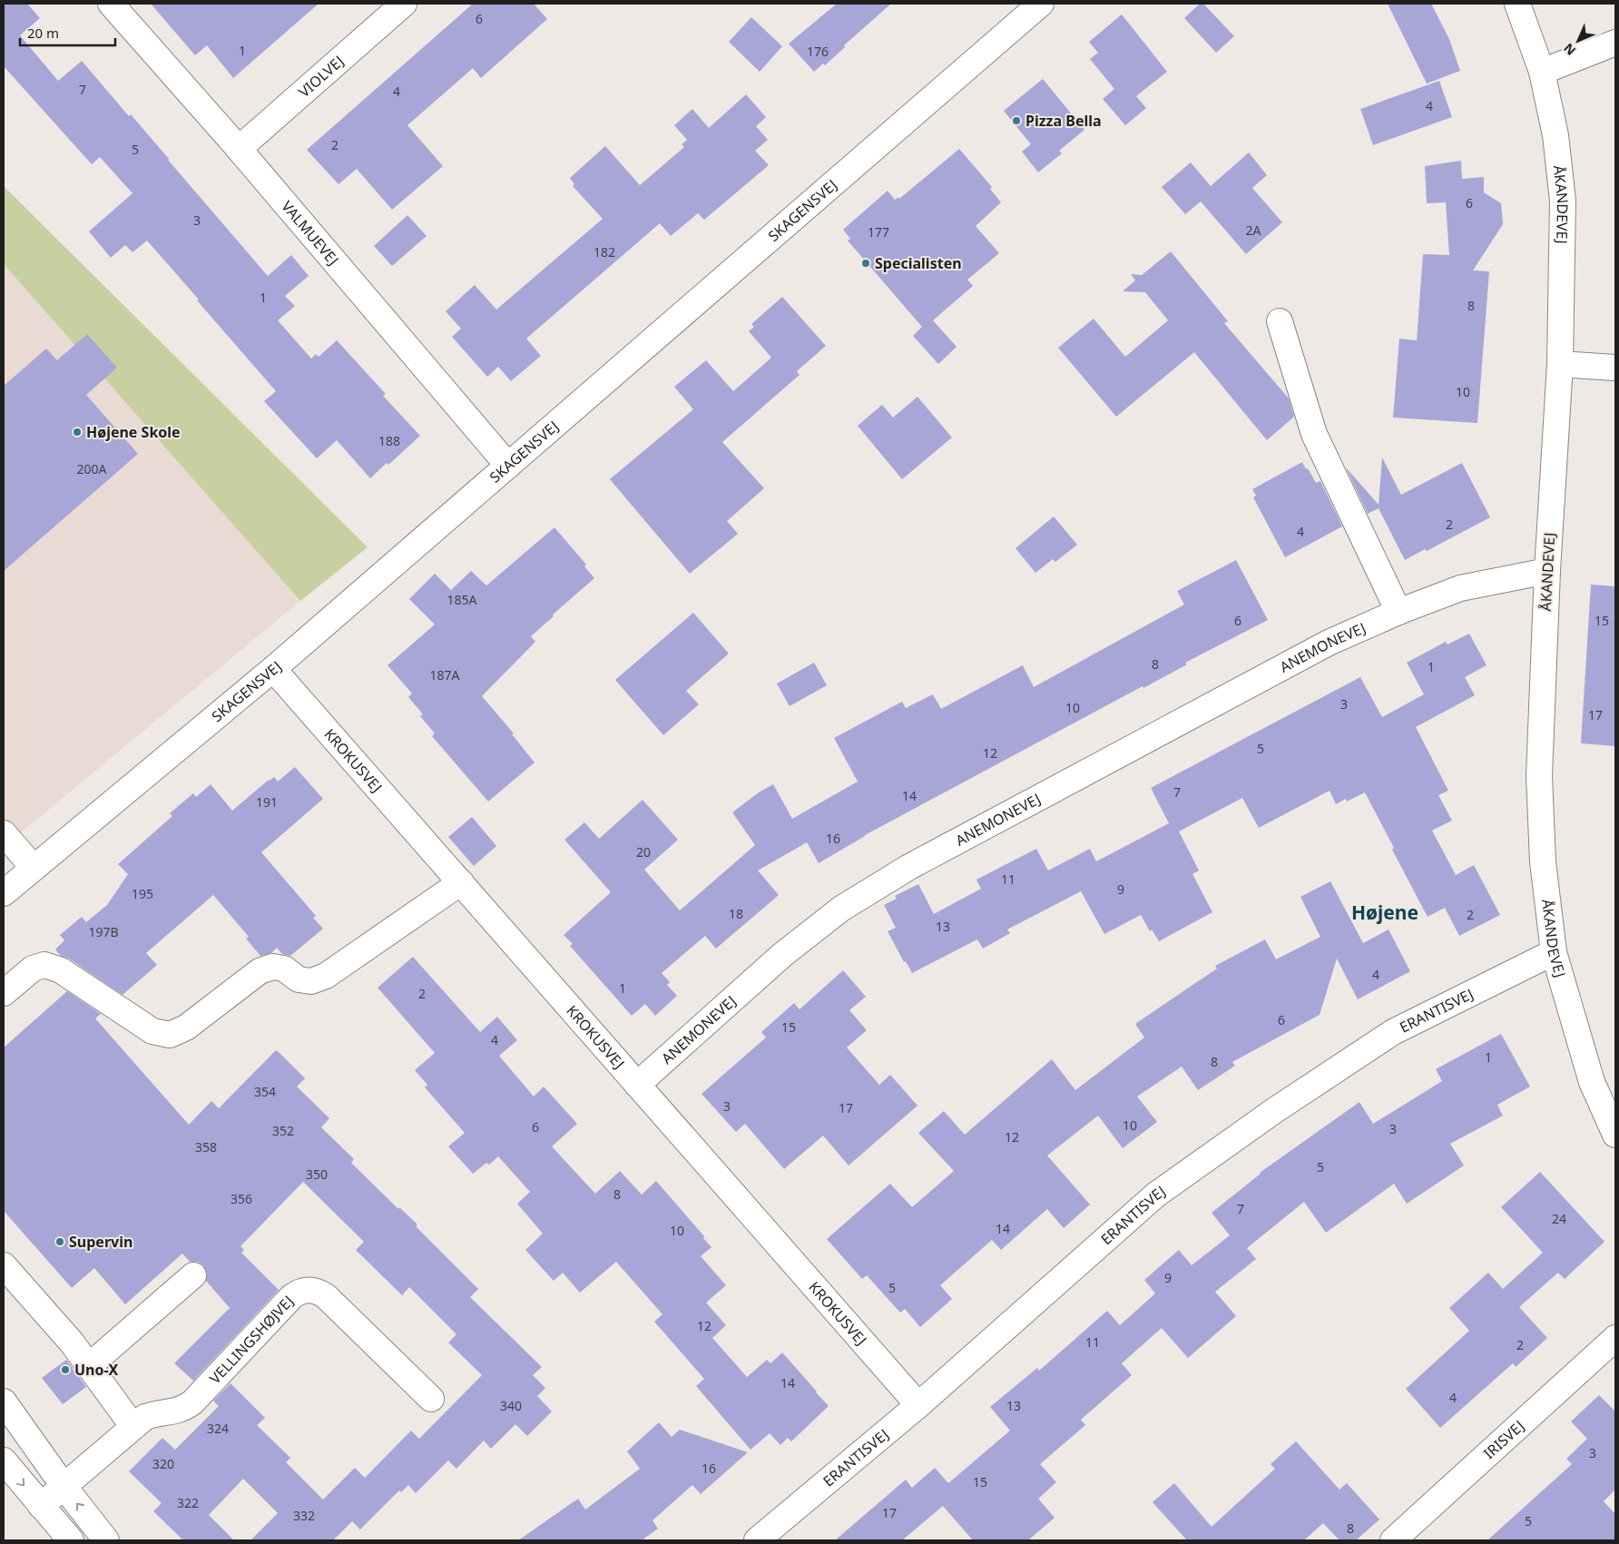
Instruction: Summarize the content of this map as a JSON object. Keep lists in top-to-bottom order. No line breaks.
{"streets":{"street":["VIOLVEJ","ÅKANDEVEJ","SKAGENSVEJ","VALMUEVEJ","ANEMONEVEJ","KROKUSVEJ","ERANTISVEJ","VELLINGSHØJVEJ","IRISVEJ"]},"crossings":[["VIOLVEJ","VALMUEVEJ"],["ÅKANDEVEJ","ANEMONEVEJ"],["ÅKANDEVEJ","ERANTISVEJ"],["SKAGENSVEJ","VALMUEVEJ"],["SKAGENSVEJ","KROKUSVEJ"],["ANEMONEVEJ","KROKUSVEJ"],["KROKUSVEJ","ERANTISVEJ"]],"districts":["Højene"],"places":["Pizza Bella","Specialisten","Højene Skole","Supervin","Uno-X"],"house_numbers":["6","1","176","7","4","4","2","5","6","3","2A","177","182","1","8","10","188","200A","2","4","185A","6","15","8","1","187A","3","10","17","5","12","7","14","191","16","20","11","9","195","18","2","13","197B","4","1","2","6","15","4","1","8","354","3","17","10","6","3","352","12","358","5","350","8","356","7","24","14","10","9","5","12","11","2","14","4","340","13","324","3","320","16","15","322","17","332","5","8"],"scale_bar":"20 m","north":"bottom left"}
